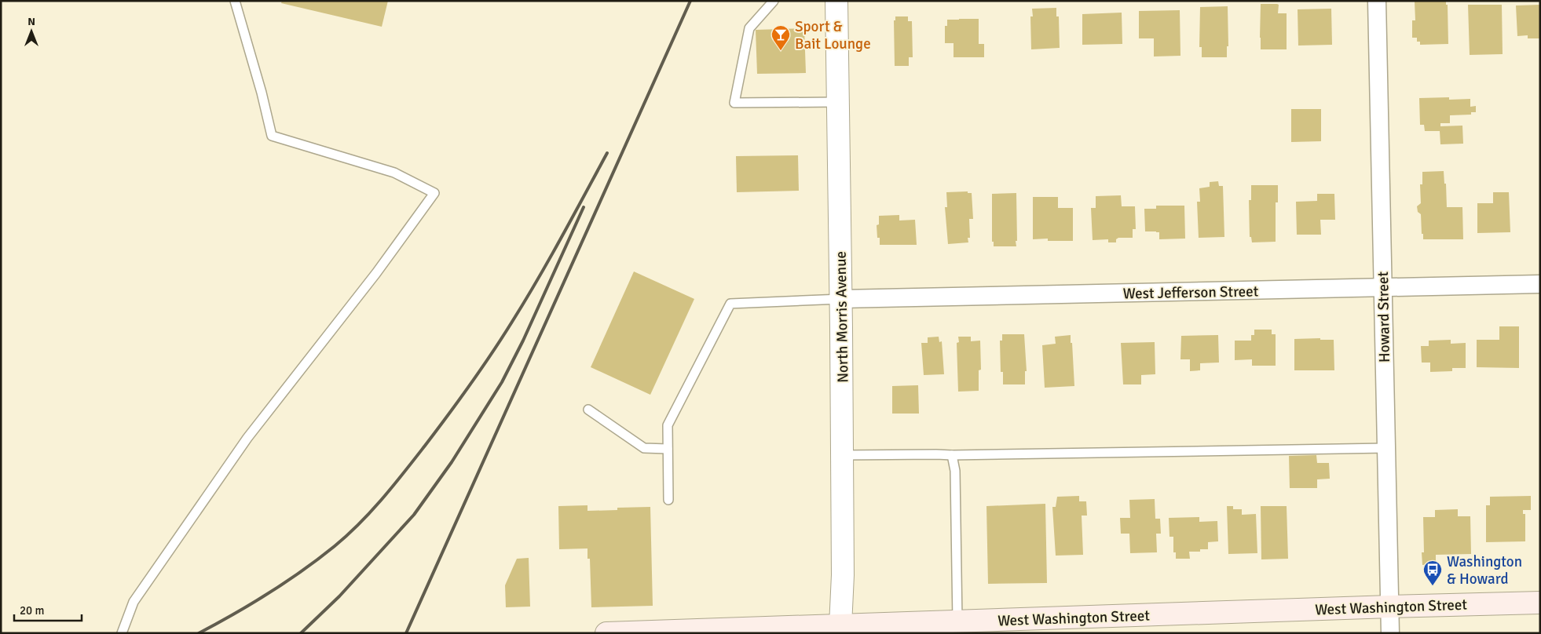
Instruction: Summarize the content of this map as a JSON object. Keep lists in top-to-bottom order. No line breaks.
{"streets":{"main road":["West Washington Street"],"street":["West Jefferson Street","North Morris Avenue","Howard Street"]},"crossings":[["West Jefferson Street","North Morris Avenue"],["West Jefferson Street","Howard Street"],["North Morris Avenue","West Washington Street"],["Howard Street","West Washington Street"]],"places":{"bar":["Sport & Bait Lounge"],"bus stop":["Washington & Howard"]},"scale_bar":"20 m","north":"top"}
